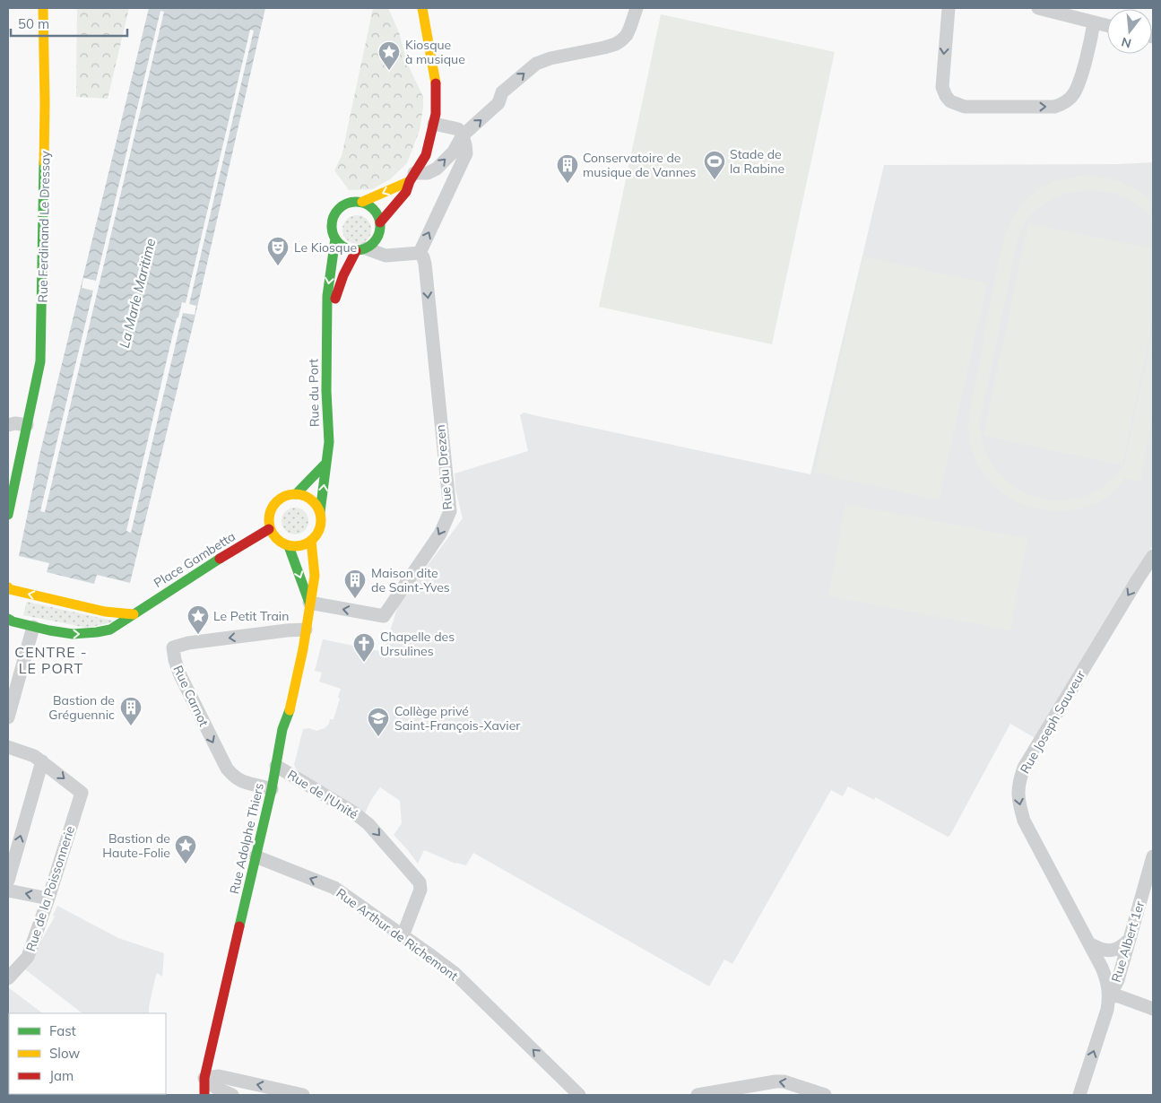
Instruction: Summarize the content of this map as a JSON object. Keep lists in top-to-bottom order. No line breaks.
{"streets":{"main road":["Rue Ferdinand Le Dressay","Rue du Port","Place Gambetta","Rue Adolphe Thiers"],"street":["Rue du Drezen","Rue Carnot","Rue Joseph Sauveur","Rue de l'Unité","Rue de la Poissonnerie","Rue Arthur de Richemont","Rue Albert 1er"]},"crossings":[["Rue du Port","Place Gambetta"],["Rue du Drezen","Rue Adolphe Thiers"],["Rue Carnot","Rue Adolphe Thiers"],["Rue Joseph Sauveur","Rue Albert 1er"],["Rue de l'Unité","Rue Adolphe Thiers"],["Rue de l'Unité","Rue Arthur de Richemont"],["Rue Adolphe Thiers","Rue Arthur de Richemont"]],"one_way":["Rue Joseph Sauveur","Rue de l'Unité","Rue Arthur de Richemont","Rue Albert 1er"],"districts":["CENTRE - LE PORT"],"water":["La Marle Maritime"],"places":{"place":["Kiosque à musique","Le Petit Train","Bastion de Haute-Folie"],"sports":["Stade de la Rabine"],"building":["Conservatoire de musique de Vannes","Maison dite de Saint-Yves","Bastion de Gréguennic"],"theatre":["Le Kiosque"],"church":["Chapelle des Ursulines"],"school or university":["Collège privé Saint-François-Xavier"]},"legend":["Fast","Slow","Jam"],"scale_bar":"50 m","north":"bottom"}
